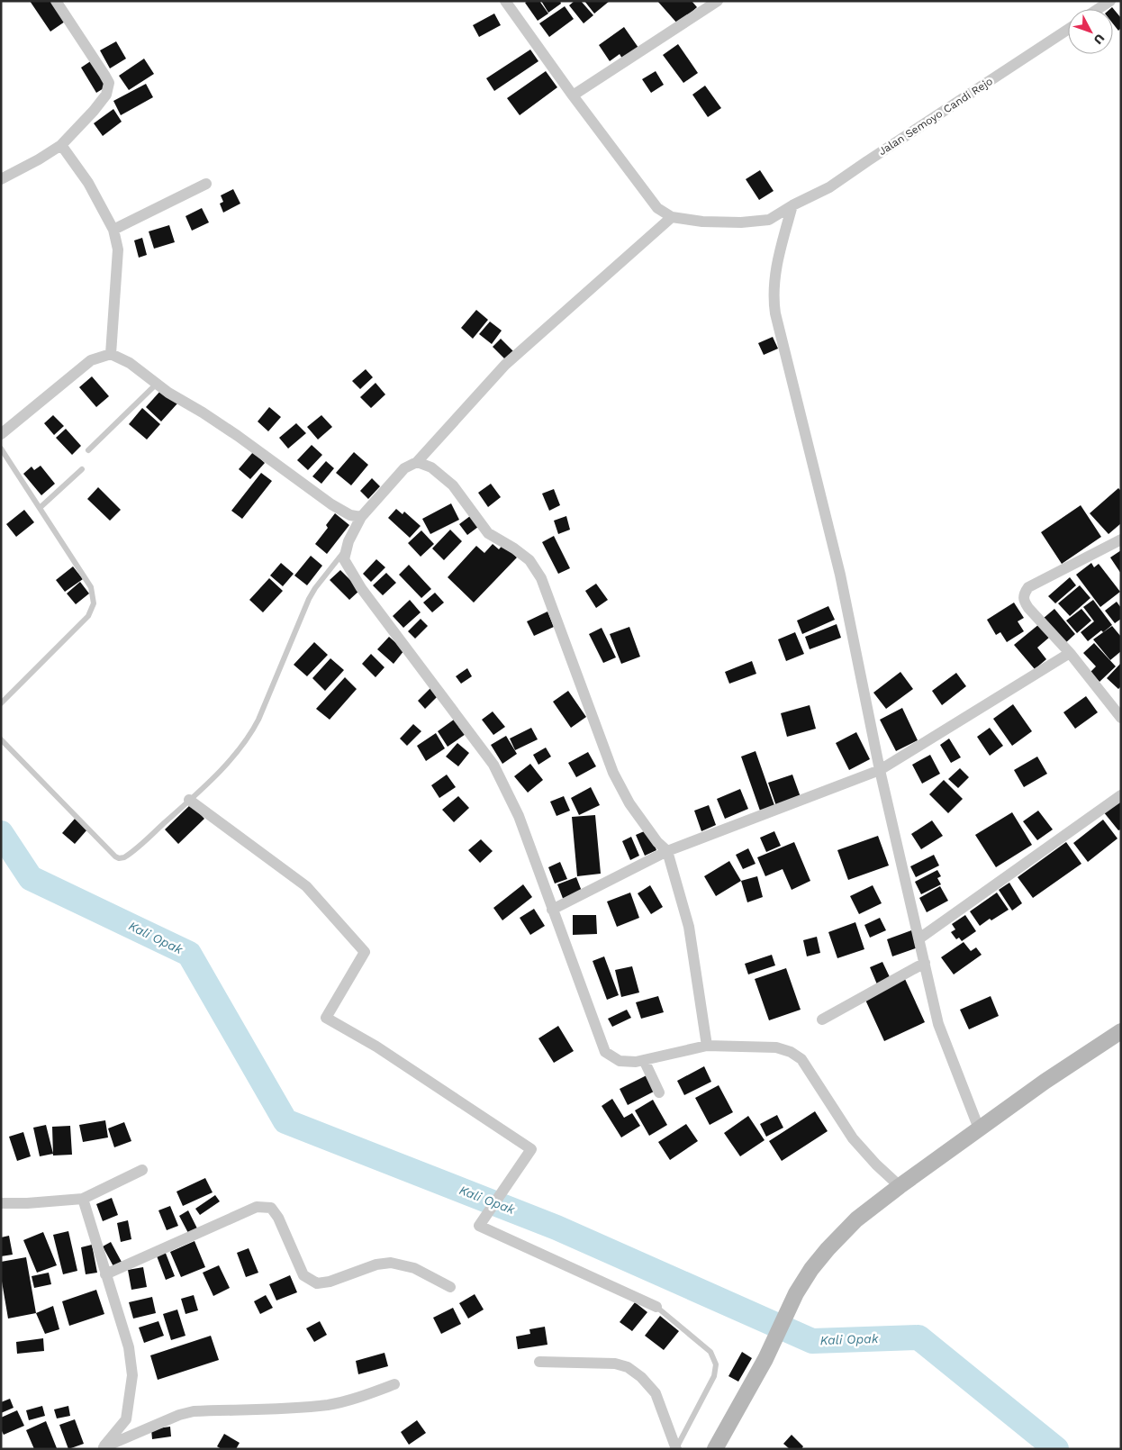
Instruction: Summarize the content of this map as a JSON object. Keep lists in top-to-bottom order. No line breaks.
{"streets":{"street":["Jalan Semoyo Candi Rejo"]},"water":["Kali Opak"],"north":"bottom right"}
